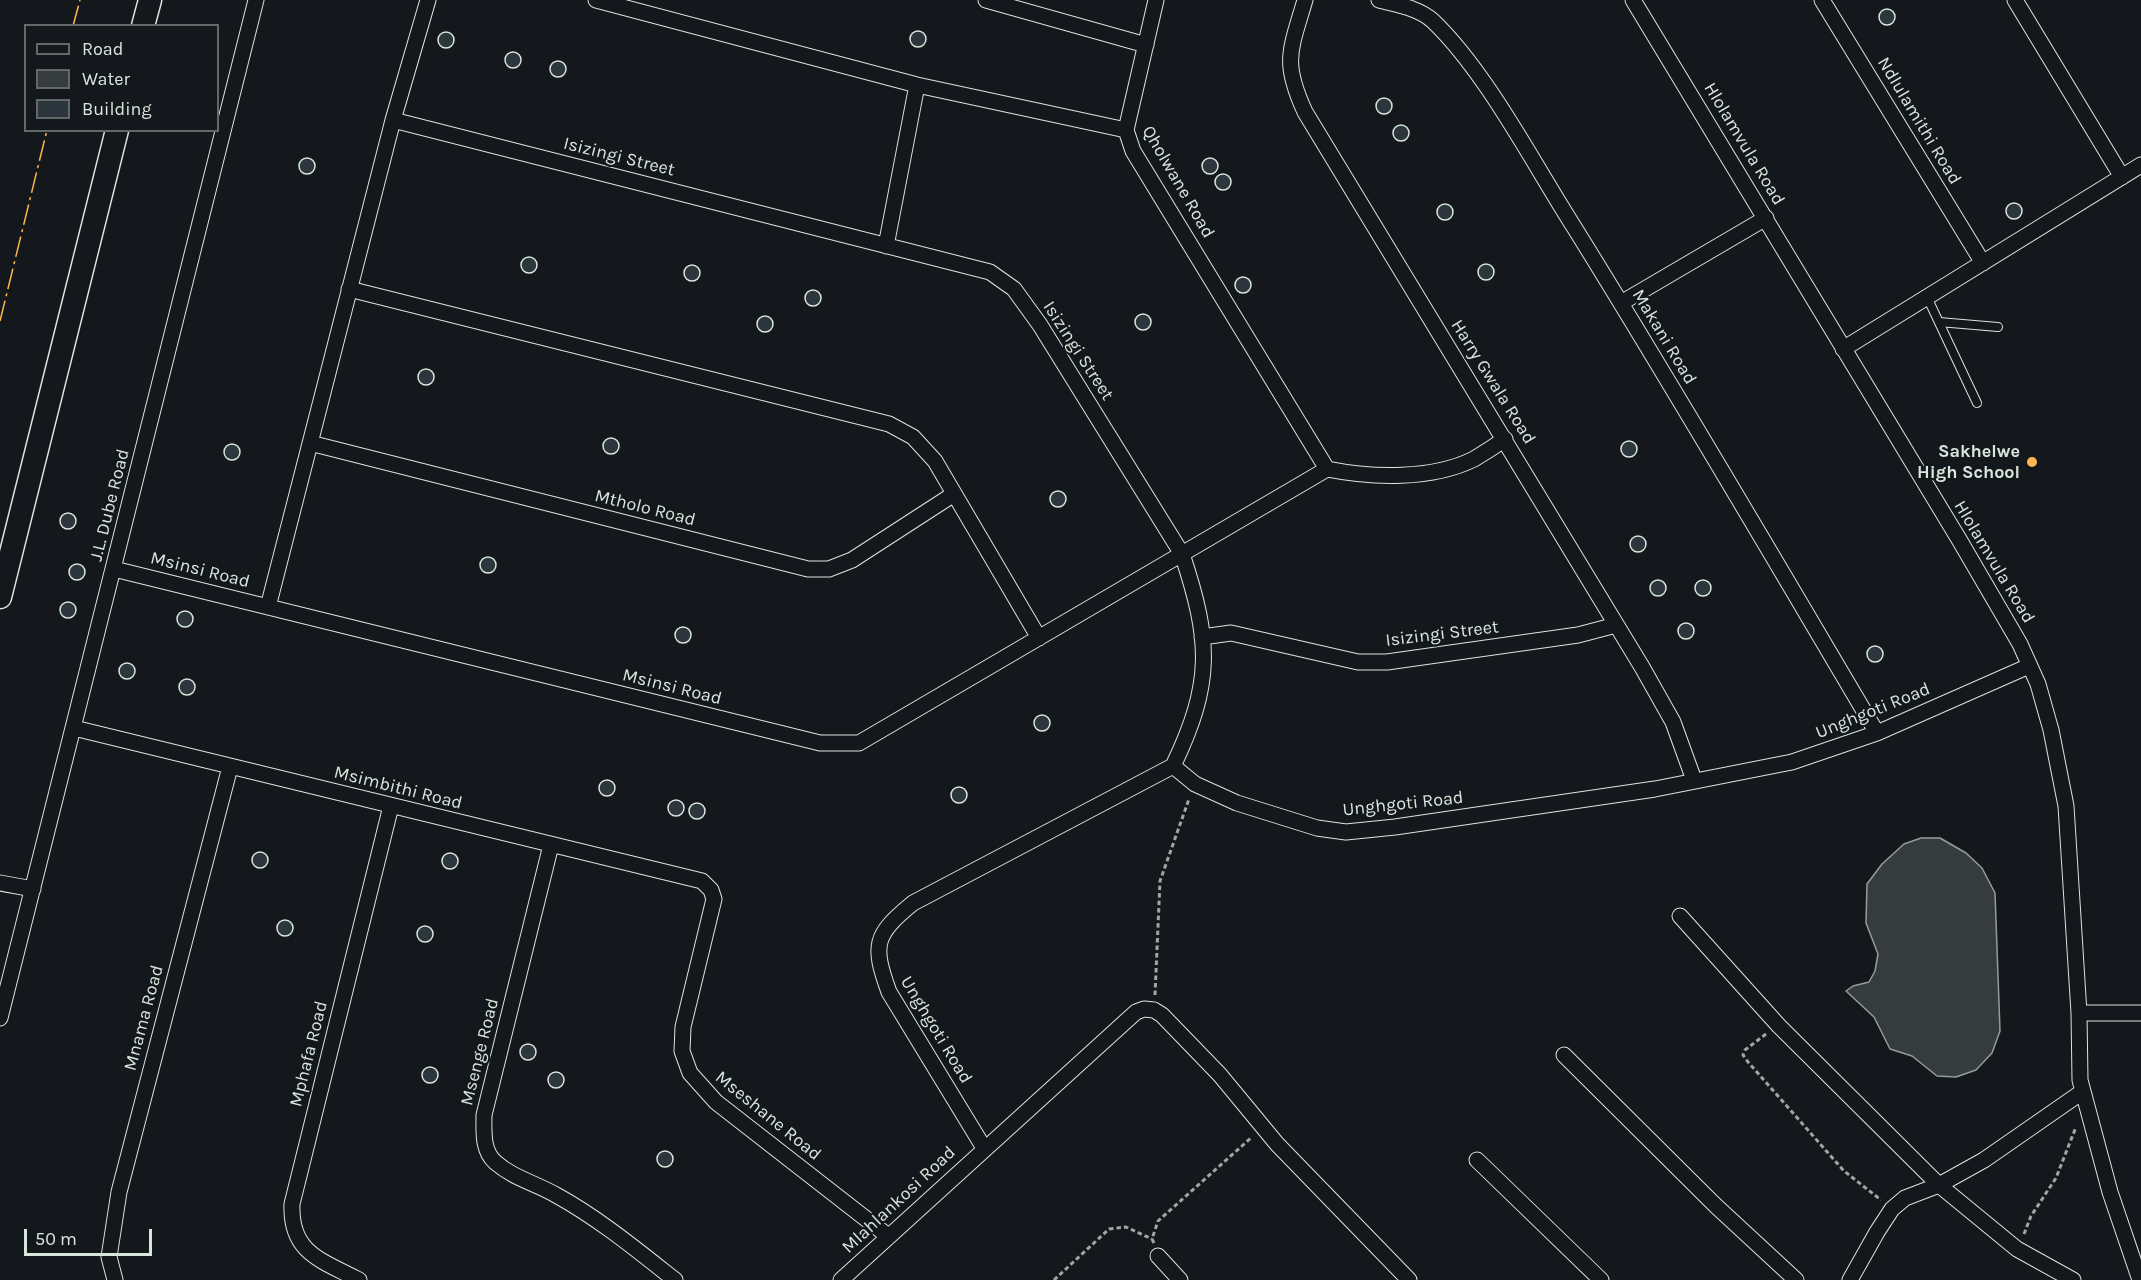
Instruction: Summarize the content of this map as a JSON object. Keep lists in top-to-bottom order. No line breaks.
{"streets":{"street":["Ndlulamithi Road","Hlolamvula Road","Isizingi Street","Qholwane Road","Makani Road","Harry Gwala Road","J.L. Dube Road","Mtholo Road","Msinsi Road","Unghgoti Road","Msimbithi Road","Mnama Road","Msenge Road","Mphafa Road","Mseshane Road","Mlahlankosi Road"]},"crossings":[["Hlolamvula Road","Unghgoti Road"],["Isizingi Street","Harry Gwala Road"],["Isizingi Street","Msinsi Road"],["Qholwane Road","Msinsi Road"],["Makani Road","Unghgoti Road"],["Harry Gwala Road","Unghgoti Road"],["J.L. Dube Road","Msinsi Road"],["J.L. Dube Road","Msimbithi Road"],["Unghgoti Road","Mlahlankosi Road"],["Msimbithi Road","Mnama Road"],["Msimbithi Road","Msenge Road"],["Msimbithi Road","Mphafa Road"],["Msimbithi Road","Mseshane Road"],["Mseshane Road","Mlahlankosi Road"]],"places":["Sakhelwe High School"],"legend":["Road","Water","Building"],"scale_bar":"50 m"}
